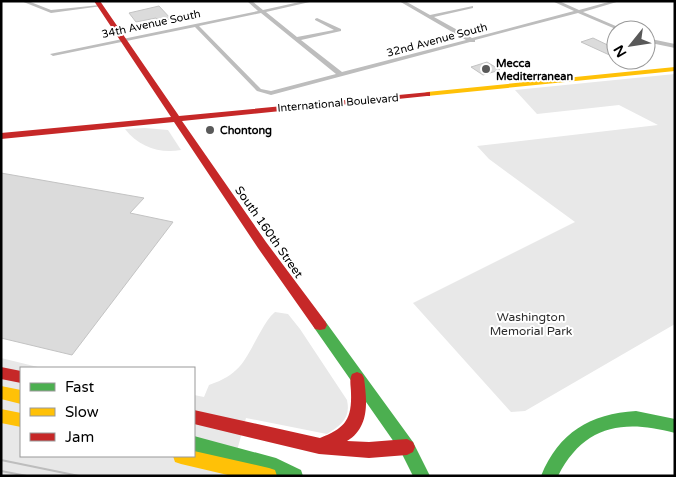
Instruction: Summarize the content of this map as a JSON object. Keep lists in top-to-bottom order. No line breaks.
{"streets":{"main road":["International Boulevard","South 160th Street"],"street":["34th Avenue South","32nd Avenue South"]},"crossings":[["34th Avenue South","32nd Avenue South"],["34th Avenue South","South 160th Street"],["International Boulevard","South 160th Street"]],"parks":["Washington Memorial Park"],"places":["Mecca Mediterranean","Chontong"],"legend":["Fast","Slow","Jam"],"north":"bottom left"}
